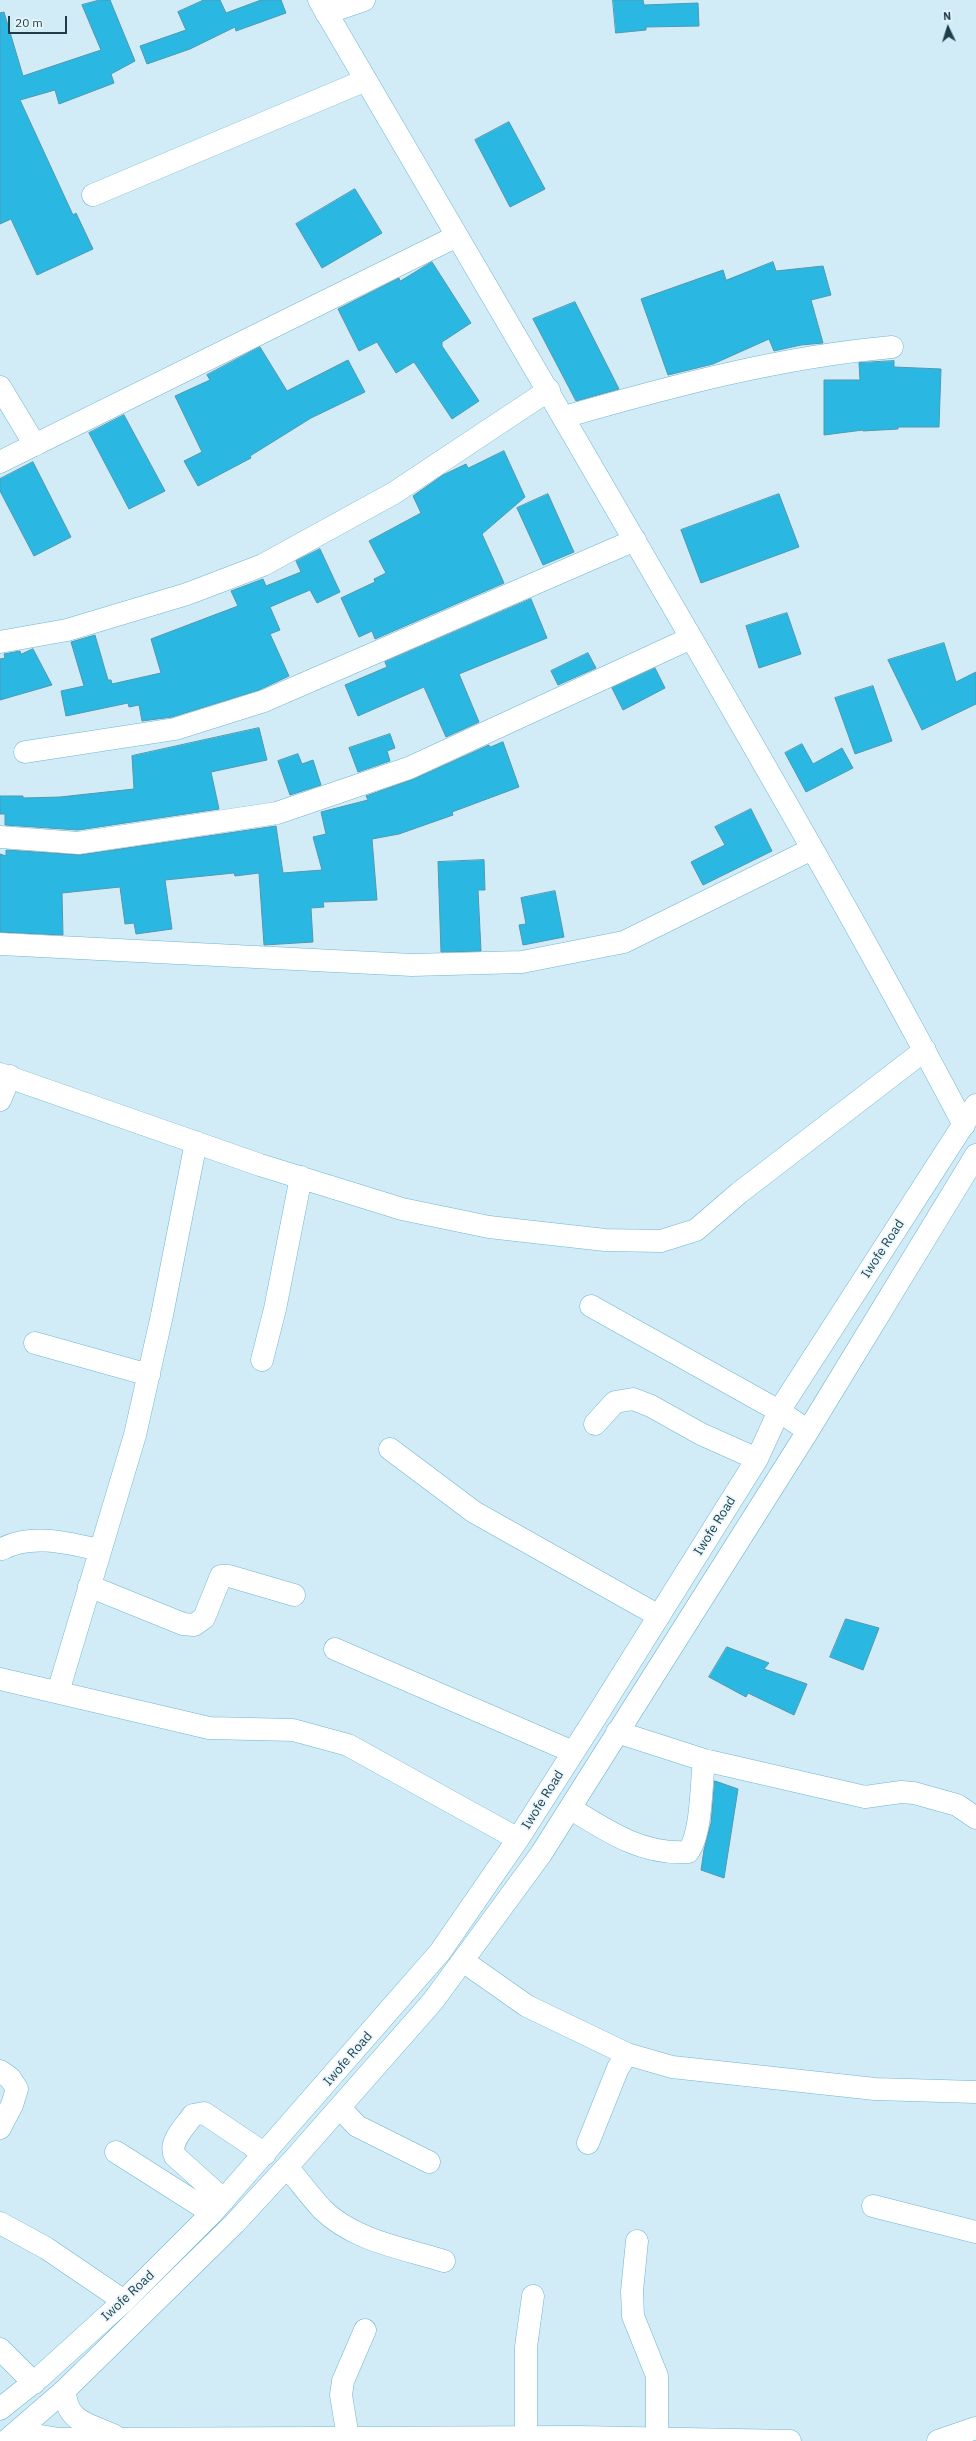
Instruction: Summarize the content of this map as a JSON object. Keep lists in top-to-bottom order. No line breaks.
{"streets":{"street":["Iwofe Road"]},"scale_bar":"20 m","north":"top"}
